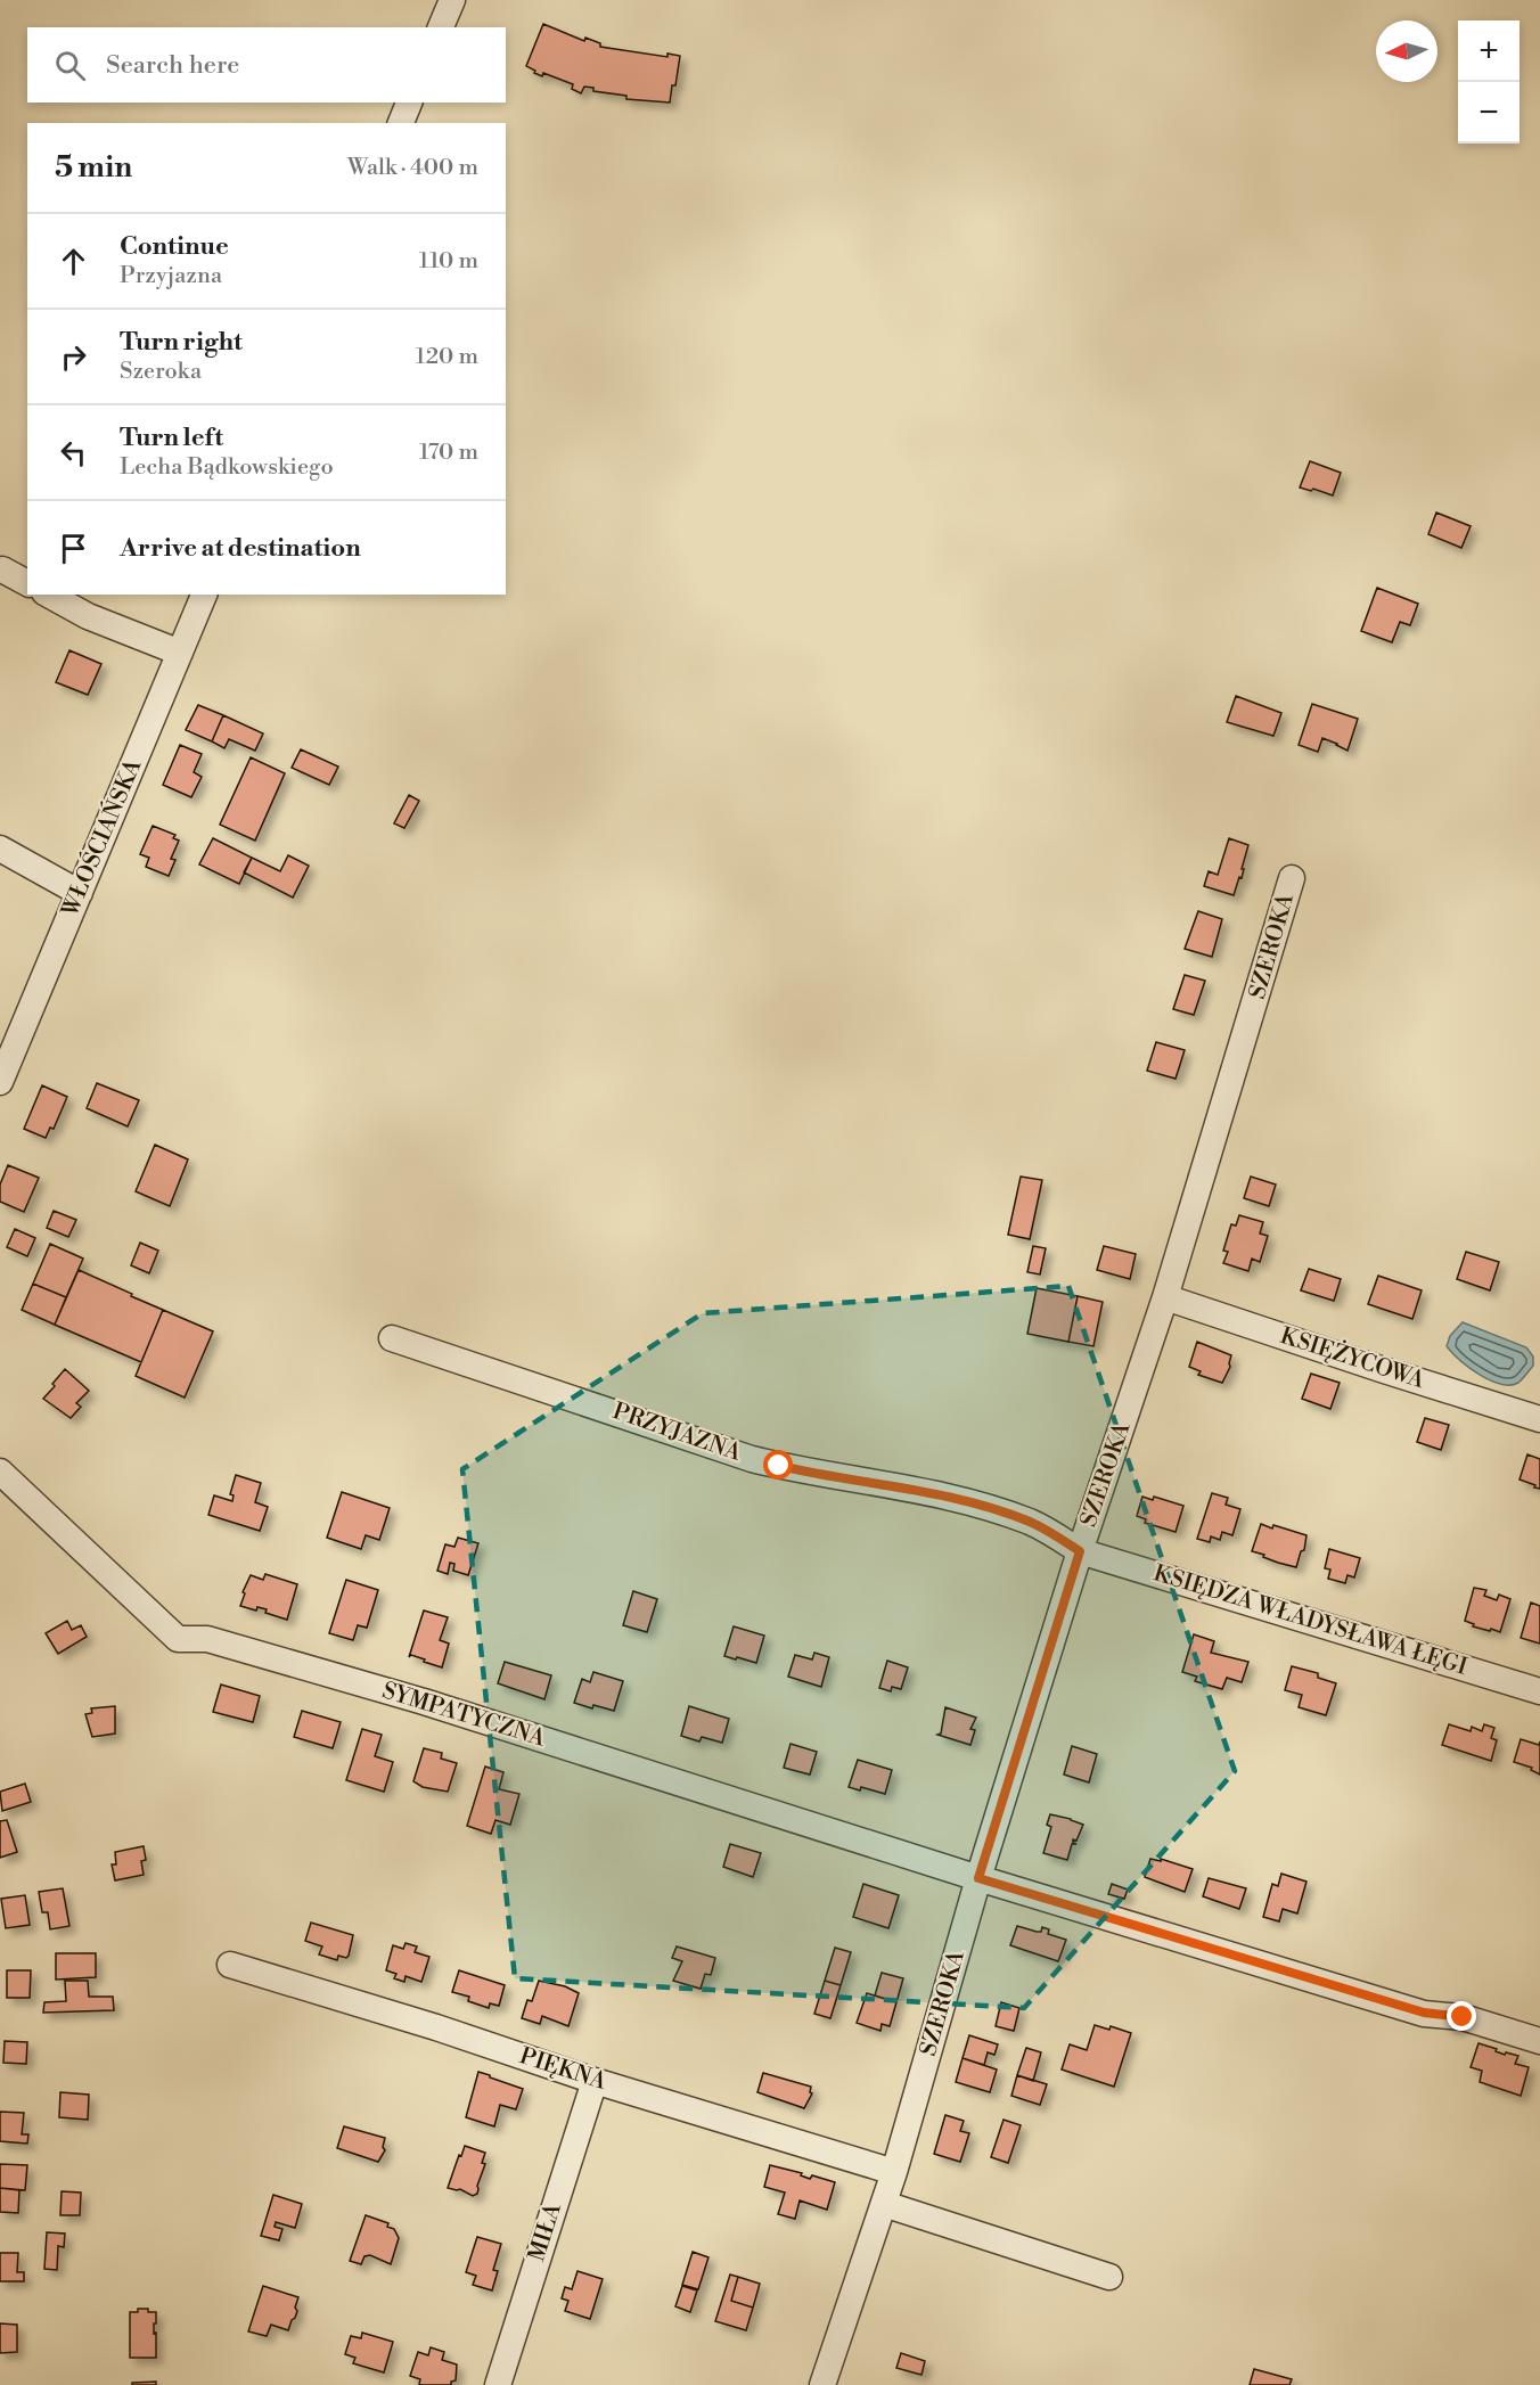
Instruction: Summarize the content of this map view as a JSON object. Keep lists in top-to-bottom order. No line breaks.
{"streets":{"street":["WŁOŚCIAŃSKA","SZEROKA","KSIĘŻYCOWA","PRZYJAZNA","KSIĘDZA WŁADYSŁAWA ŁĘGI","SYMPATYCZNA","PIĘKNA","MIŁA"]},"crossings":[["SZEROKA","KSIĘŻYCOWA"],["SZEROKA","PRZYJAZNA"],["SZEROKA","KSIĘDZA WŁADYSŁAWA ŁĘGI"],["SZEROKA","SYMPATYCZNA"],["SZEROKA","PIĘKNA"],["PRZYJAZNA","KSIĘDZA WŁADYSŁAWA ŁĘGI"],["PIĘKNA","MIŁA"]],"north":"left","page":{"map_buttons":["+","−"],"search":"Search here","heading":["5 min","Walk · 400 m"],"list":[["Continue","Przyjazna","110 m"],["Turn right","Szeroka","120 m"],["Turn left","Lecha Bądkowskiego","170 m"],"Arrive at destination"]}}
